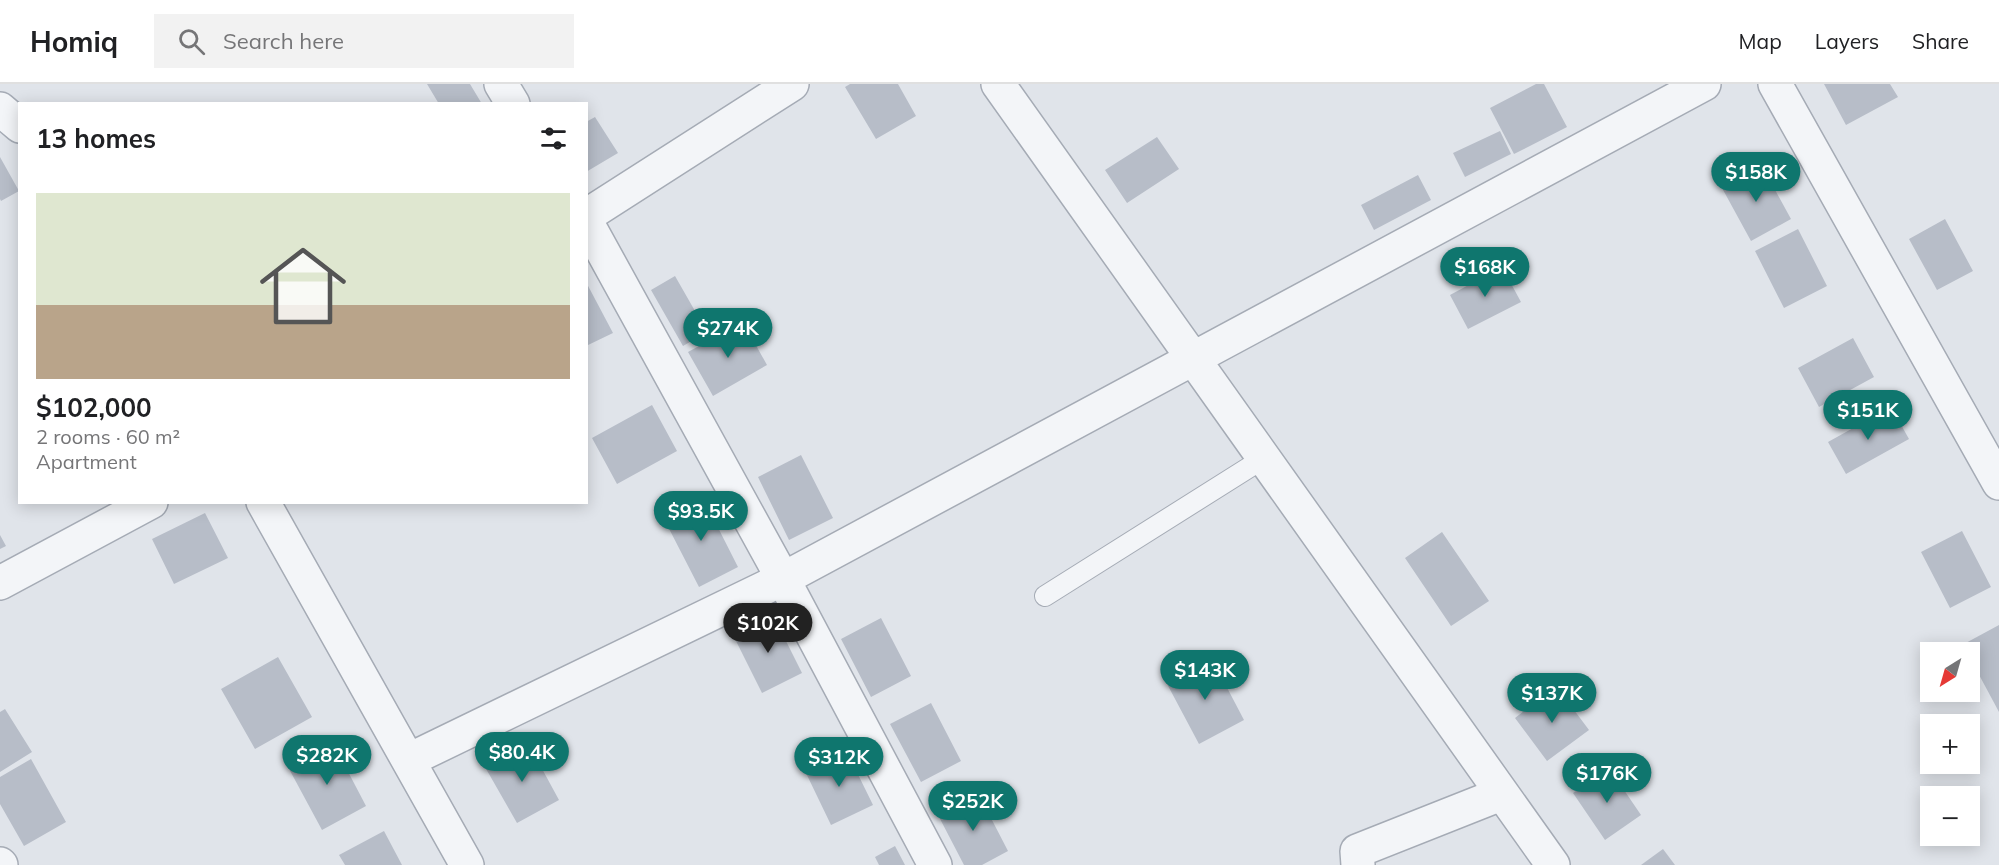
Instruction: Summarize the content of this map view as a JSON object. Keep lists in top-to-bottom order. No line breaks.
{"north":"bottom left","page":{"header":"Homiq","search":"Search here","nav":["Map","Layers","Share"],"heading":"13 homes","price":["$158K","$168K","$274K","$151K","$93.5K","$102K","$143K","$137K","$80.4K","$282K","$312K","$176K","$252K"],"list":[{"name":"$102,000","note":"2 rooms · 60 m² · Apartment"}],"map_buttons":["+","−"]}}
